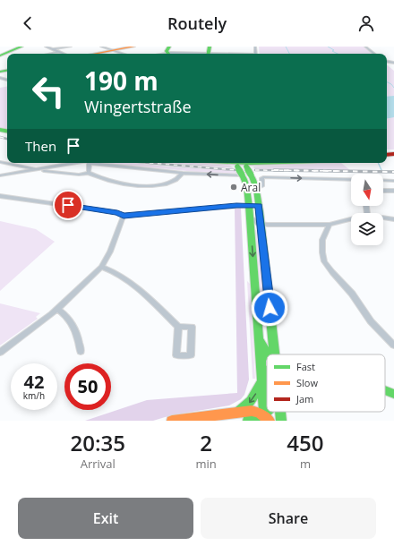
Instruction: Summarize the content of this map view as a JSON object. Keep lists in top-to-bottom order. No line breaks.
{"places":["Aral"],"legend":["Fast","Slow","Jam"],"north":"bottom","page":{"header":"Routely","turn":["190 m","Wingertstraße"],"then":"Then","speed":"42 km/h","limit":"50","eta":["20:35","Arrival","2","min","450","m"],"buttons":["Exit","Share"]}}
